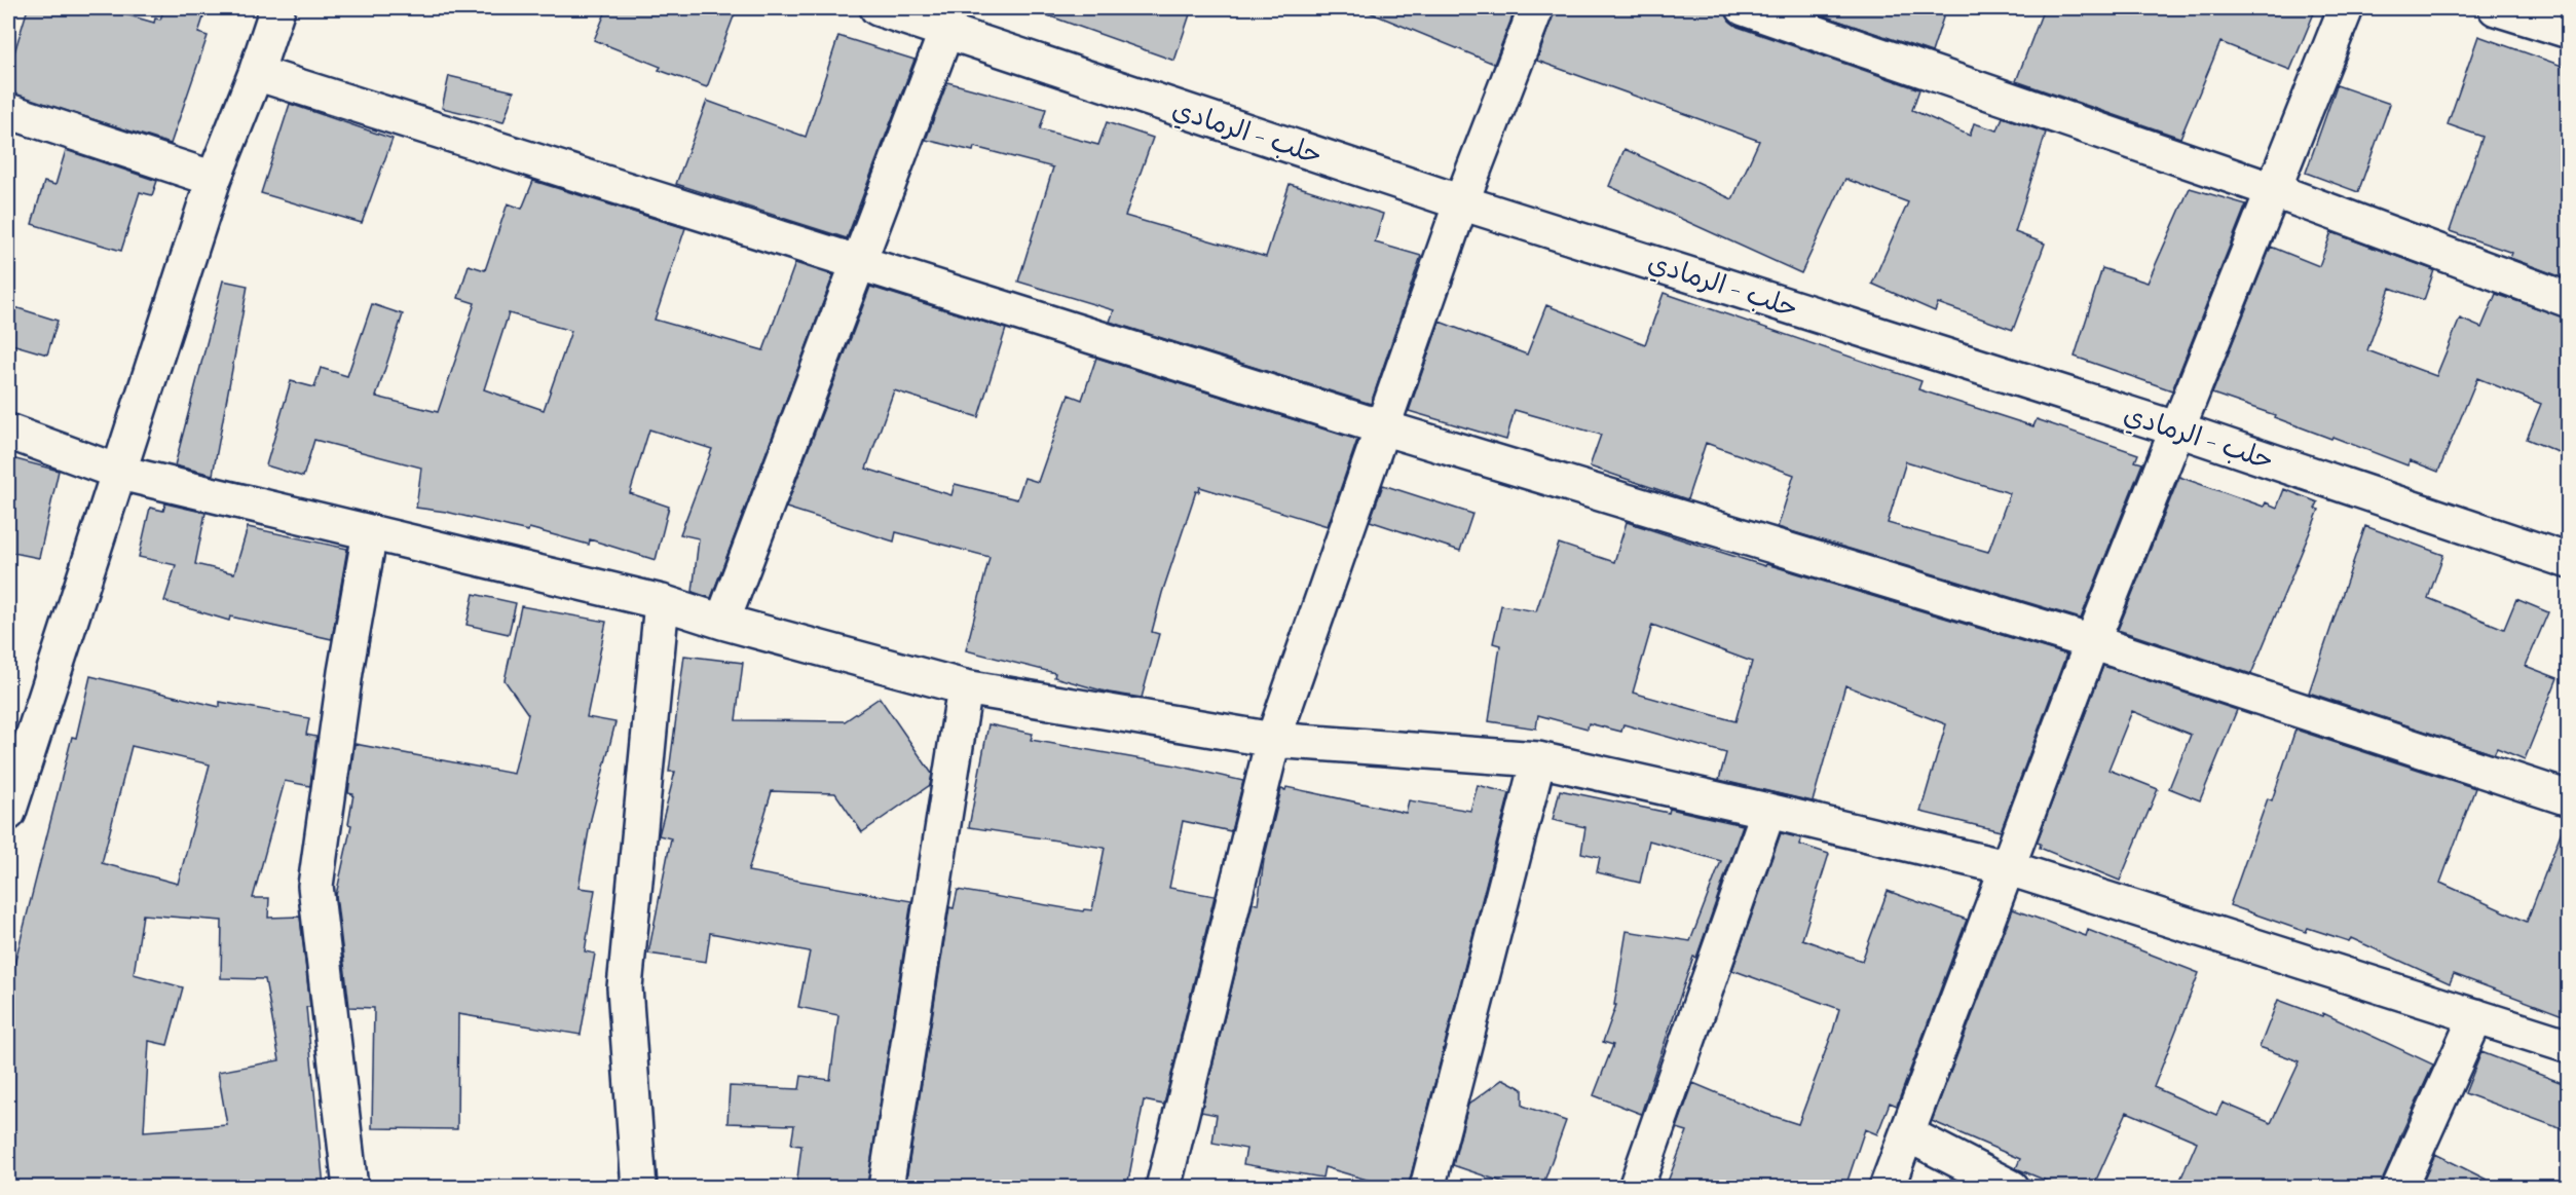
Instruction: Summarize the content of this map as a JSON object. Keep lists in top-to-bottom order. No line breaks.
{"streets":{"main road":["حلب - الرمادي"]}}
